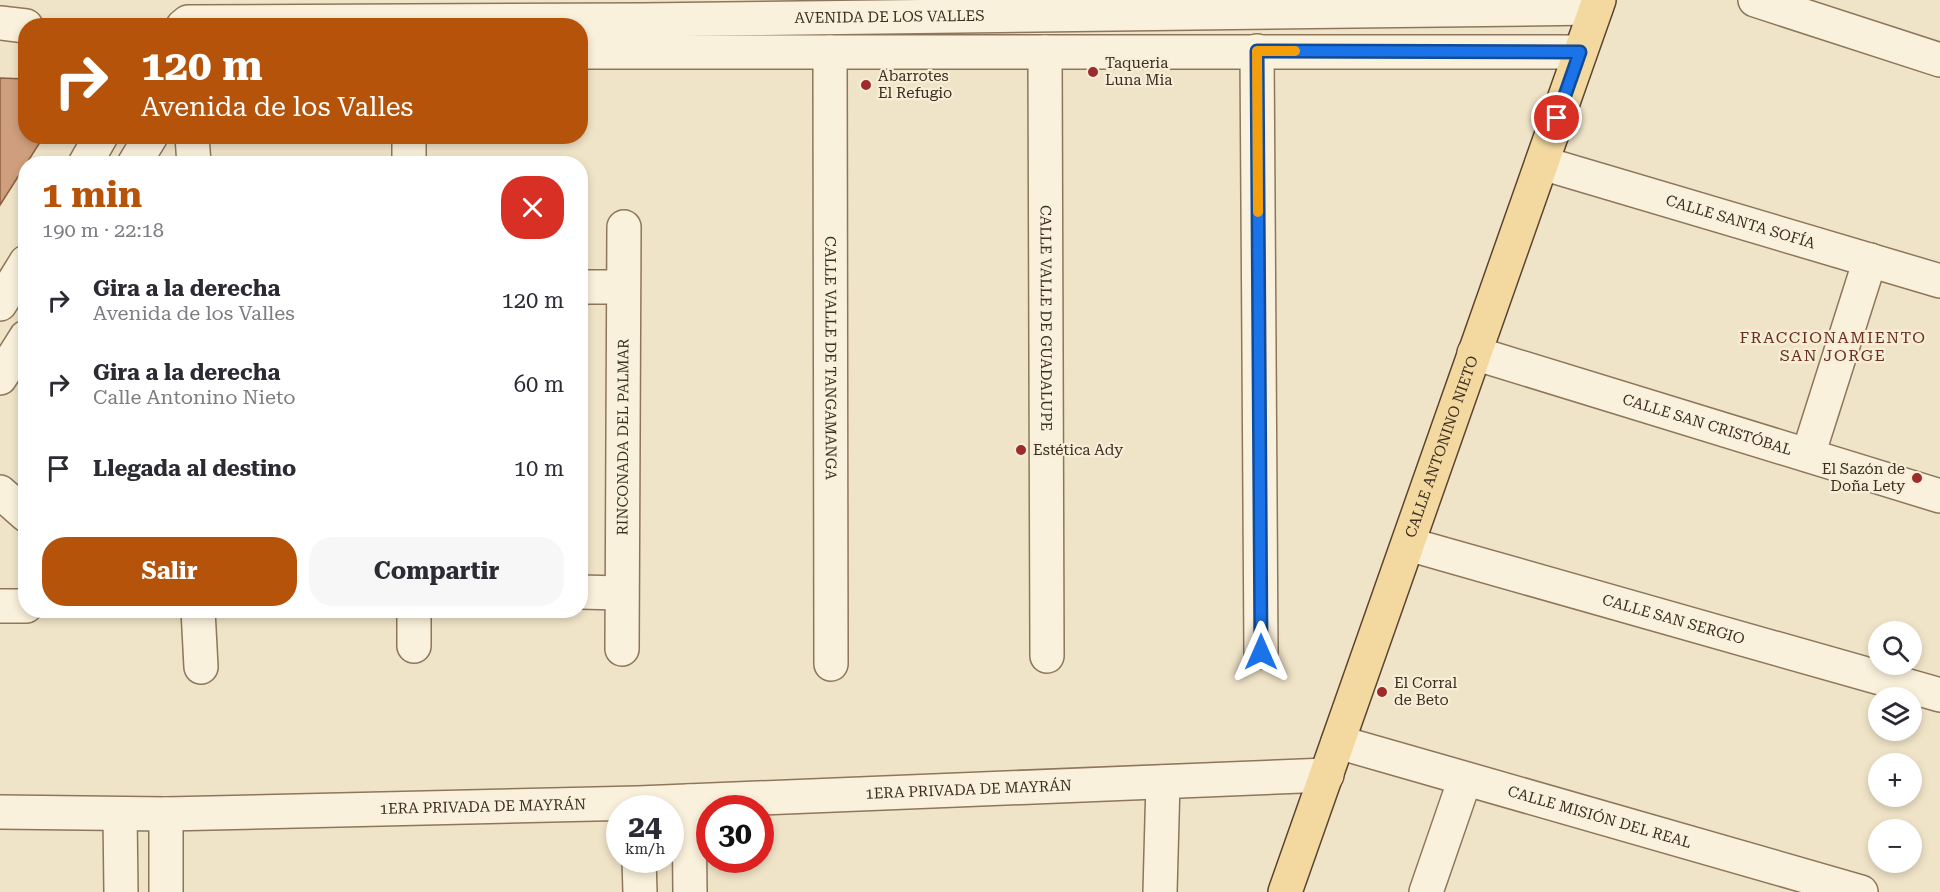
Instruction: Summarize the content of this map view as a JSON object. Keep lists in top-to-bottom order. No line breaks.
{"streets":{"main road":["CALLE ANTONINO NIETO"],"street":["AVENIDA DE LOS VALLES","CALLE SANTA SOFÍA","CALLE VALLE DE GUADALUPE","CALLE VALLE DE TANGAMANGA","CALLE SAN CRISTÓBAL","RINCONADA DEL PALMAR","CALLE SAN SERGIO","1ERA PRIVADA DE MAYRÁN","CALLE MISIÓN DEL REAL"]},"crossings":[["AVENIDA DE LOS VALLES","CALLE VALLE DE GUADALUPE"],["AVENIDA DE LOS VALLES","CALLE VALLE DE TANGAMANGA"],["AVENIDA DE LOS VALLES","CALLE ANTONINO NIETO"],["CALLE SANTA SOFÍA","CALLE ANTONINO NIETO"],["CALLE SAN CRISTÓBAL","CALLE ANTONINO NIETO"],["CALLE ANTONINO NIETO","CALLE SAN SERGIO"],["CALLE ANTONINO NIETO","1ERA PRIVADA DE MAYRÁN"],["CALLE ANTONINO NIETO","CALLE MISIÓN DEL REAL"]],"districts":["FRACCIONAMIENTO SAN JORGE"],"places":["Taqueria Luna Mia","Abarrotes El Refugio","Estética Ady","El Sazón de Doña Lety","El Corral de Beto"],"page":{"turn":["120 m","Avenida de los Valles"],"heading":["1 min","190 m · 22:18"],"list":[{"name":"Gira a la derecha","note":"Avenida de los Valles","value":"120 m"},{"name":"Gira a la derecha","note":"Calle Antonino Nieto","value":"60 m"},{"name":"Llegada al destino","value":"10 m"}],"buttons":["Salir","Compartir"],"map_buttons":["+","−"],"speed":"24 km/h","limit":"30"}}
